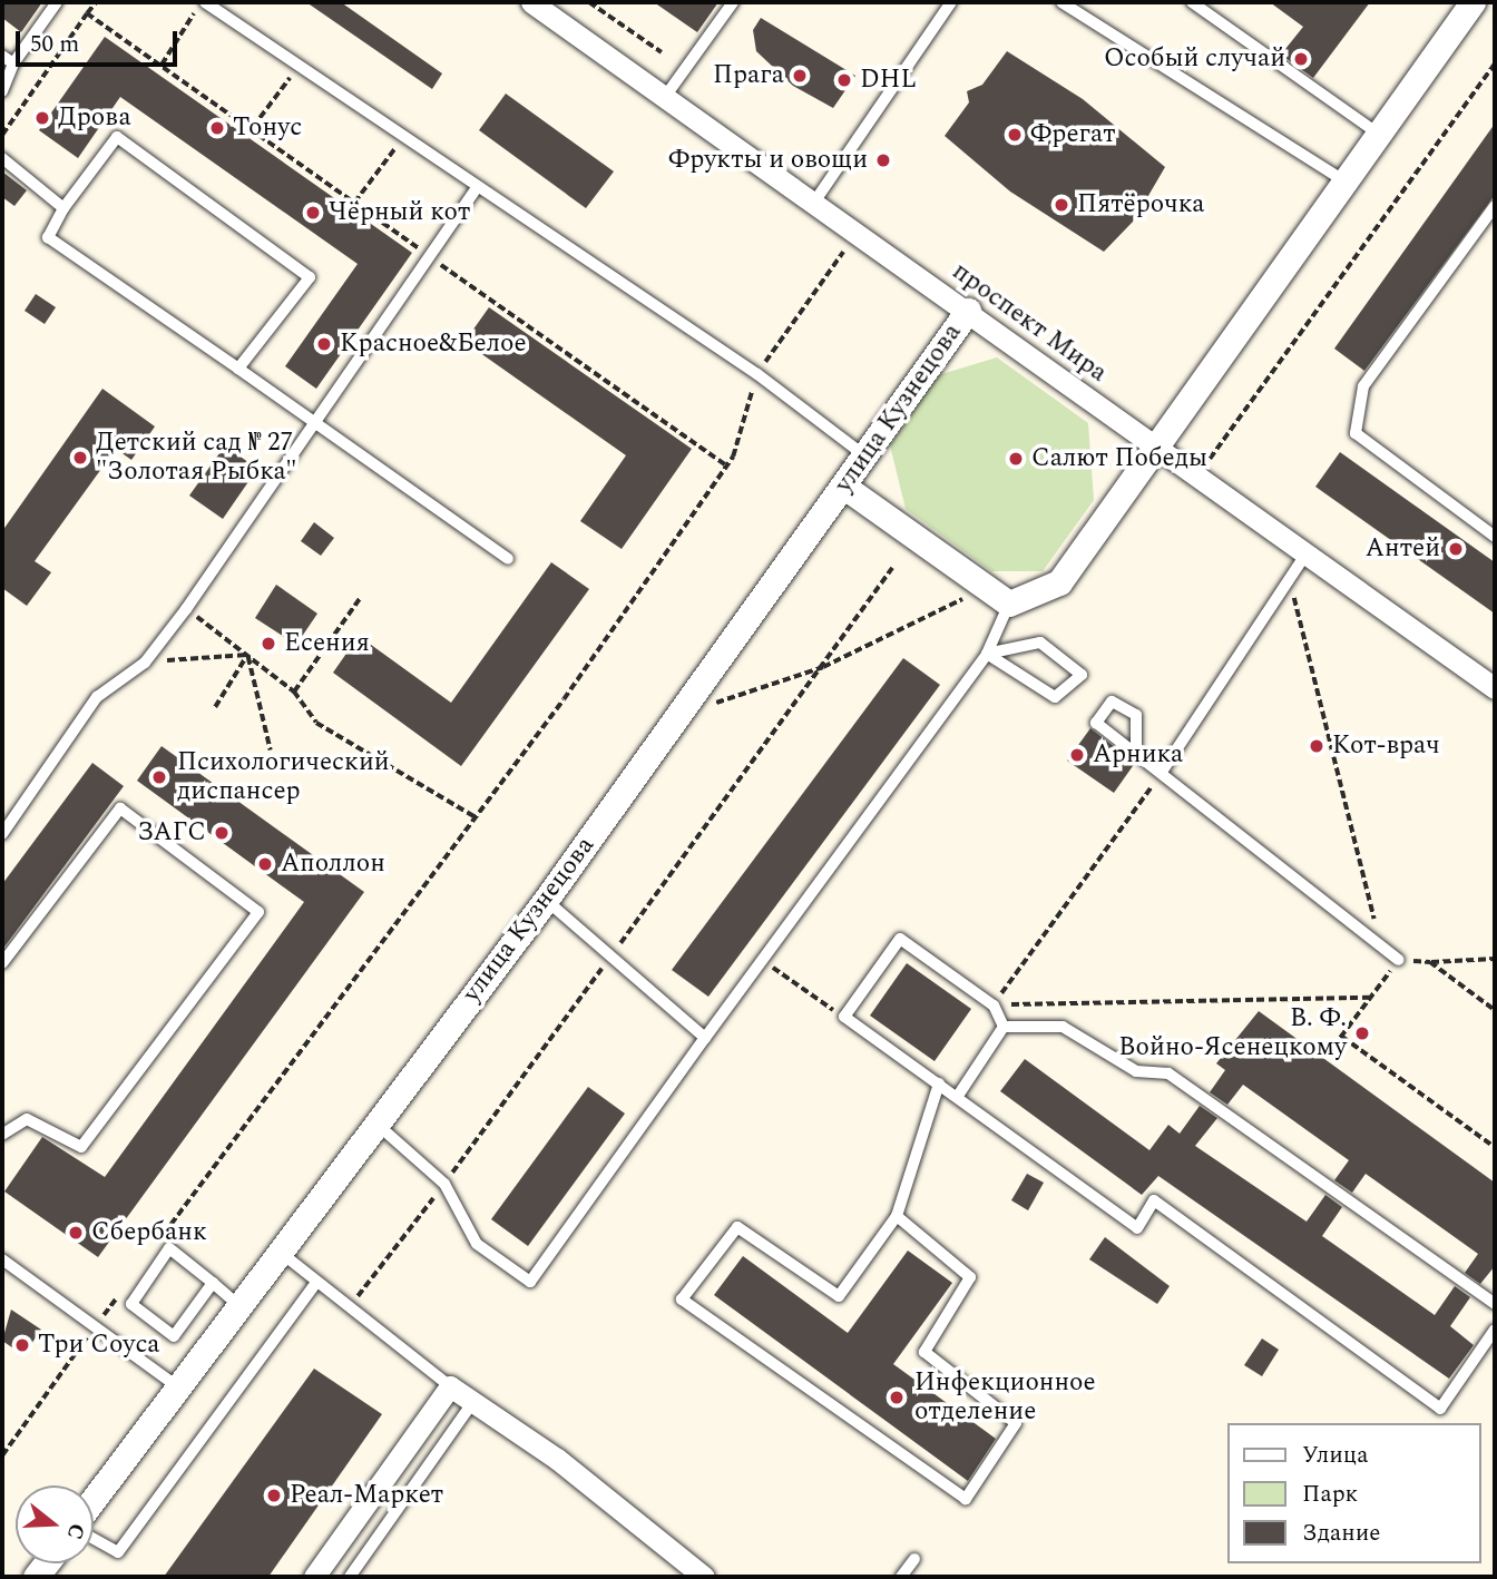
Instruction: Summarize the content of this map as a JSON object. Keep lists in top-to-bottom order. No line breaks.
{"streets":{"street":["проспект Мира","улица Кузнецова"]},"crossings":[["проспект Мира","улица Кузнецова"]],"places":["Особый случай","Прага","DHL","Дрова","Тонус","Фрегат","Фрукты и овощи","Пятёрочка","Чёрный кот","Красное&Белое","Детский сад № 27 \"Золотая Рыбка\"","Салют Победы","Антей","Есения","Кот-врач","Арника","Психологический диспансер","ЗАГС","Аполлон","В. Ф. Войно-Ясенецкому","Сбербанк","Три Соуса","Инфекционное отделение","Реал-Маркет"],"legend":["Улица","Парк","Здание"],"scale_bar":"50 m","north":"right"}
